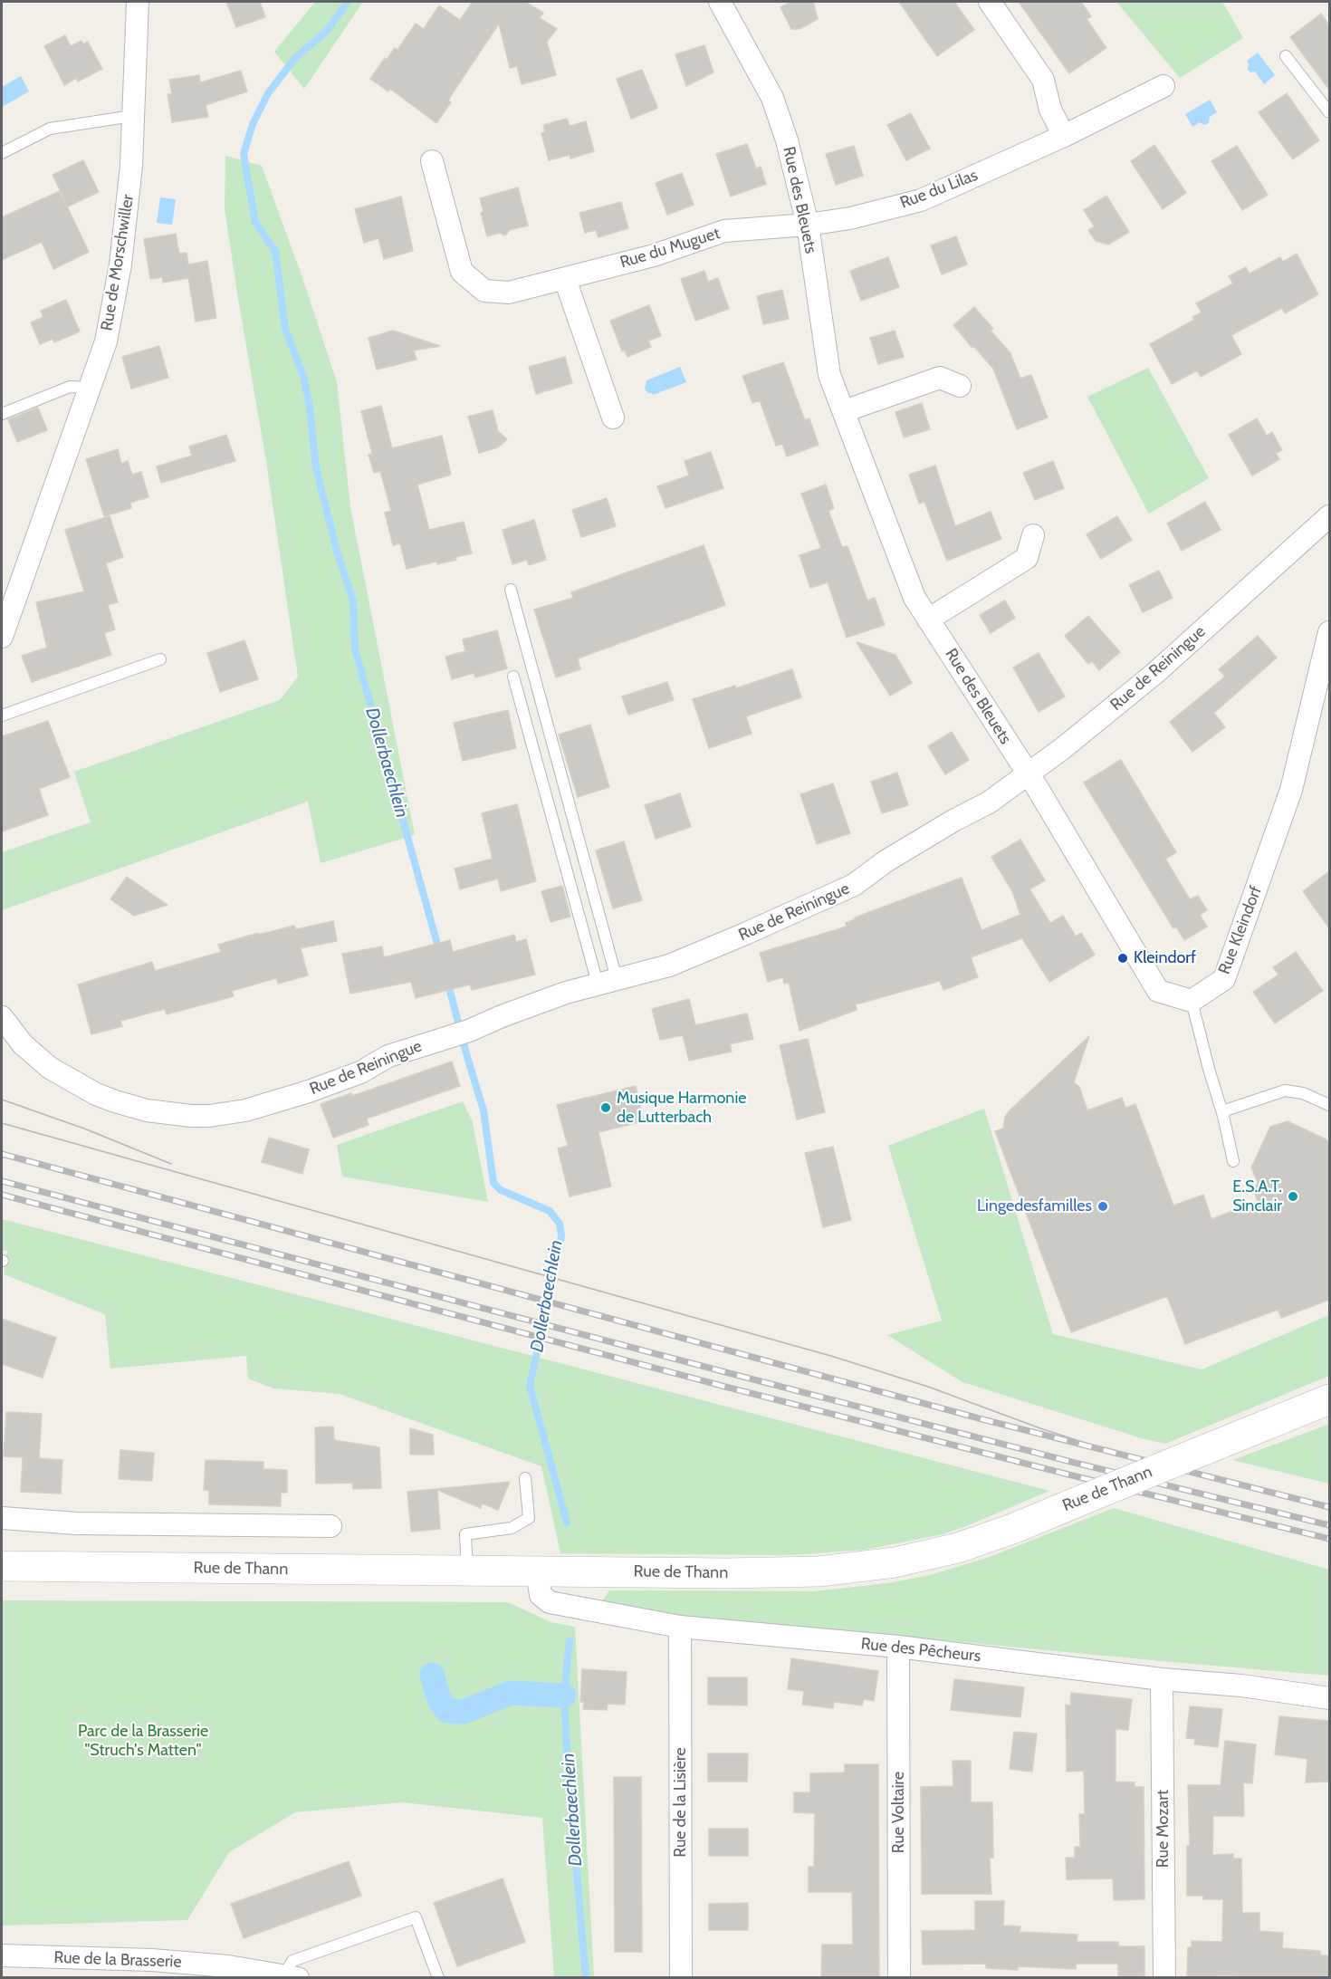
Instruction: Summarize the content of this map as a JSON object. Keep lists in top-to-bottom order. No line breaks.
{"streets":{"main road":["Rue de Thann"],"street":["Rue du Lilas","Rue des Bleuets","Rue du Muguet","Rue de Morschwiller","Rue de Reiningue","Rue Kleindorf","Rue des Pêcheurs","Rue de la Lisière","Rue Voltaire","Rue Mozart","Rue de la Brasserie"]},"crossings":[["Rue du Lilas","Rue des Bleuets"],["Rue du Lilas","Rue du Muguet"],["Rue des Bleuets","Rue du Muguet"],["Rue des Bleuets","Rue de Reiningue"],["Rue de Thann","Rue des Pêcheurs"],["Rue des Pêcheurs","Rue de la Lisière"],["Rue des Pêcheurs","Rue Voltaire"],["Rue des Pêcheurs","Rue Mozart"]],"water":["Dollerbaechlein"],"parks":["Parc de la Brasserie \"Struch's Matten\""],"places":["Kleindorf","Musique Harmonie de Lutterbach","E.S.A.T. Sinclair","Lingedesfamilles"]}
